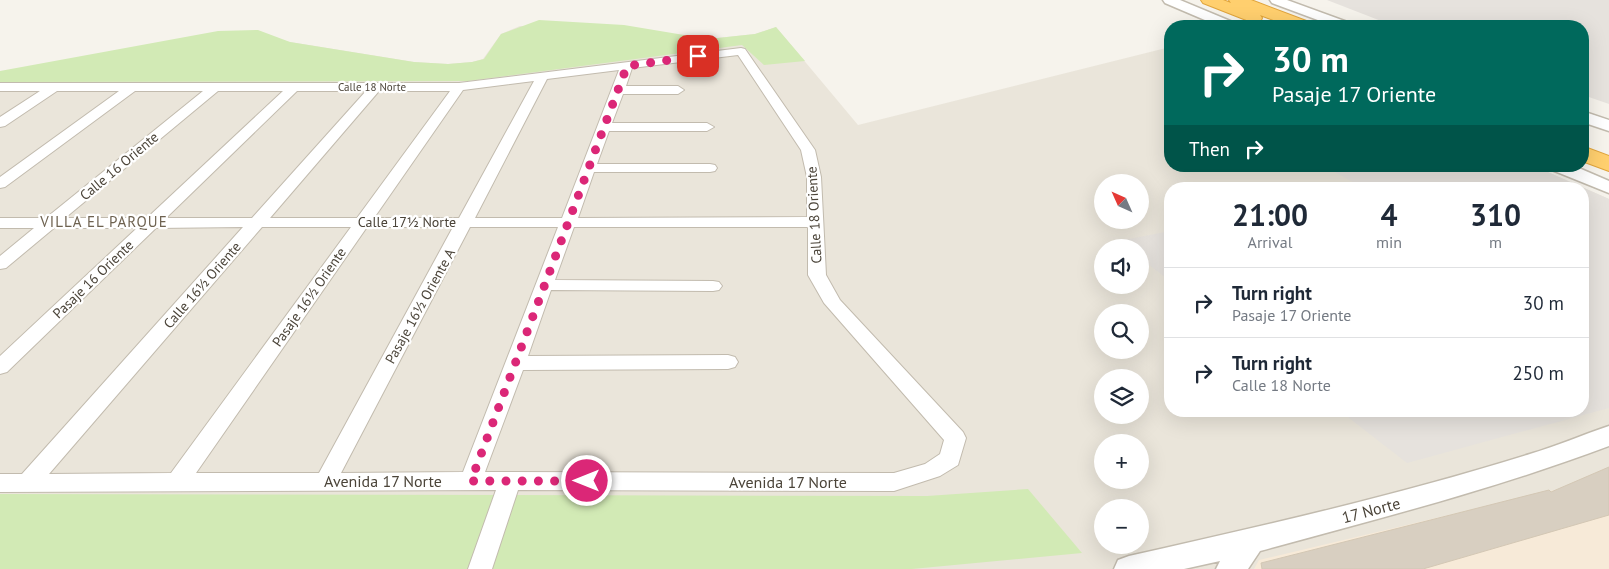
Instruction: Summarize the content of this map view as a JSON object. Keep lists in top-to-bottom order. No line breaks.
{"streets":{"street":["Calle 18 Norte","Calle 16 Oriente","Calle 18 Oriente","Calle 17½ Norte","Pasaje 16 Oriente","Calle 16½ Oriente","Pasaje 16½ Oriente","Pasaje 16½ Oriente A","Avenida 17 Norte","17 Norte"]},"crossings":[["Calle 18 Norte","Calle 16 Oriente"],["Calle 18 Norte","Calle 18 Oriente"],["Calle 18 Norte","Pasaje 16 Oriente"],["Calle 18 Norte","Calle 16½ Oriente"],["Calle 18 Norte","Pasaje 16½ Oriente"],["Calle 18 Norte","Pasaje 16½ Oriente A"],["Calle 16 Oriente","Calle 17½ Norte"],["Calle 18 Oriente","Calle 17½ Norte"],["Calle 18 Oriente","Avenida 17 Norte"],["Calle 17½ Norte","Pasaje 16 Oriente"],["Calle 17½ Norte","Calle 16½ Oriente"],["Calle 17½ Norte","Pasaje 16½ Oriente"],["Calle 17½ Norte","Pasaje 16½ Oriente A"],["Calle 16½ Oriente","Avenida 17 Norte"],["Pasaje 16½ Oriente","Avenida 17 Norte"],["Pasaje 16½ Oriente A","Avenida 17 Norte"]],"districts":["VILLA EL PARQUE"],"north":"top left","page":{"turn":["30 m","Pasaje 17 Oriente"],"then":"Then","map_buttons":["+","−"],"eta":["21:00","Arrival","4","min","310","m"],"list":[{"name":"Turn right","note":"Pasaje 17 Oriente","value":"30 m"},{"name":"Turn right","note":"Calle 18 Norte","value":"250 m"}]}}
